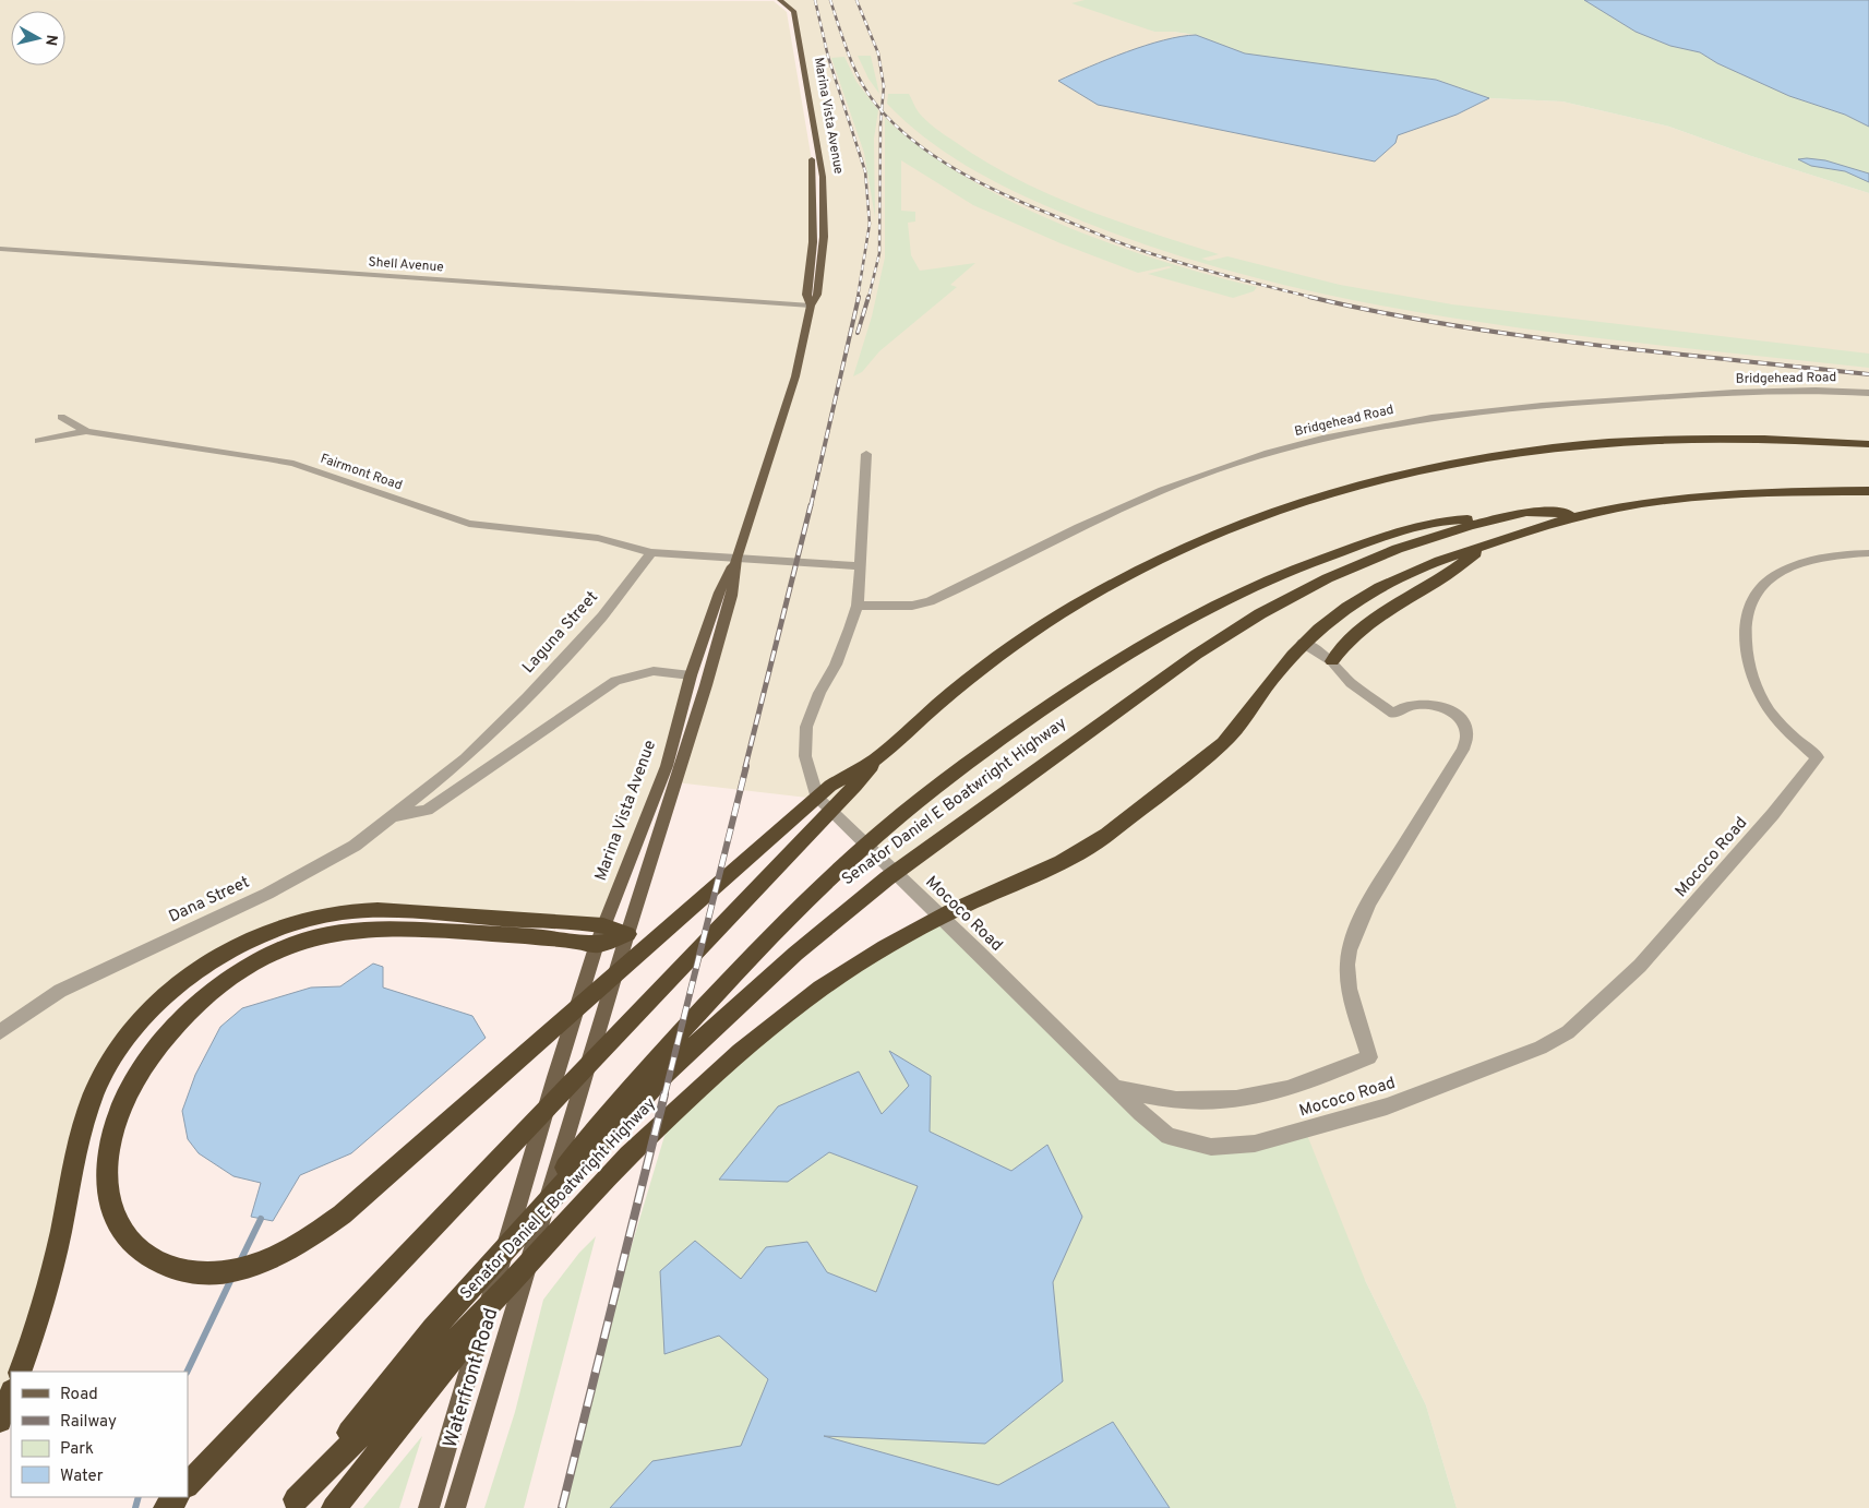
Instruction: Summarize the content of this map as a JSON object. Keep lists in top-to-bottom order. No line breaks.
{"streets":{"highway":["Senator Daniel E Boatwright Highway"],"main road":["Marina Vista Avenue","Waterfront Road"],"street":["Shell Avenue","Bridgehead Road","Fairmont Road","Laguna Street","Mococo Road","Dana Street"]},"crossings":[["Marina Vista Avenue","Shell Avenue"],["Marina Vista Avenue","Waterfront Road"],["Bridgehead Road","Mococo Road"],["Fairmont Road","Laguna Street"],["Laguna Street","Dana Street"]],"legend":["Road","Railway","Park","Water"],"north":"right"}
